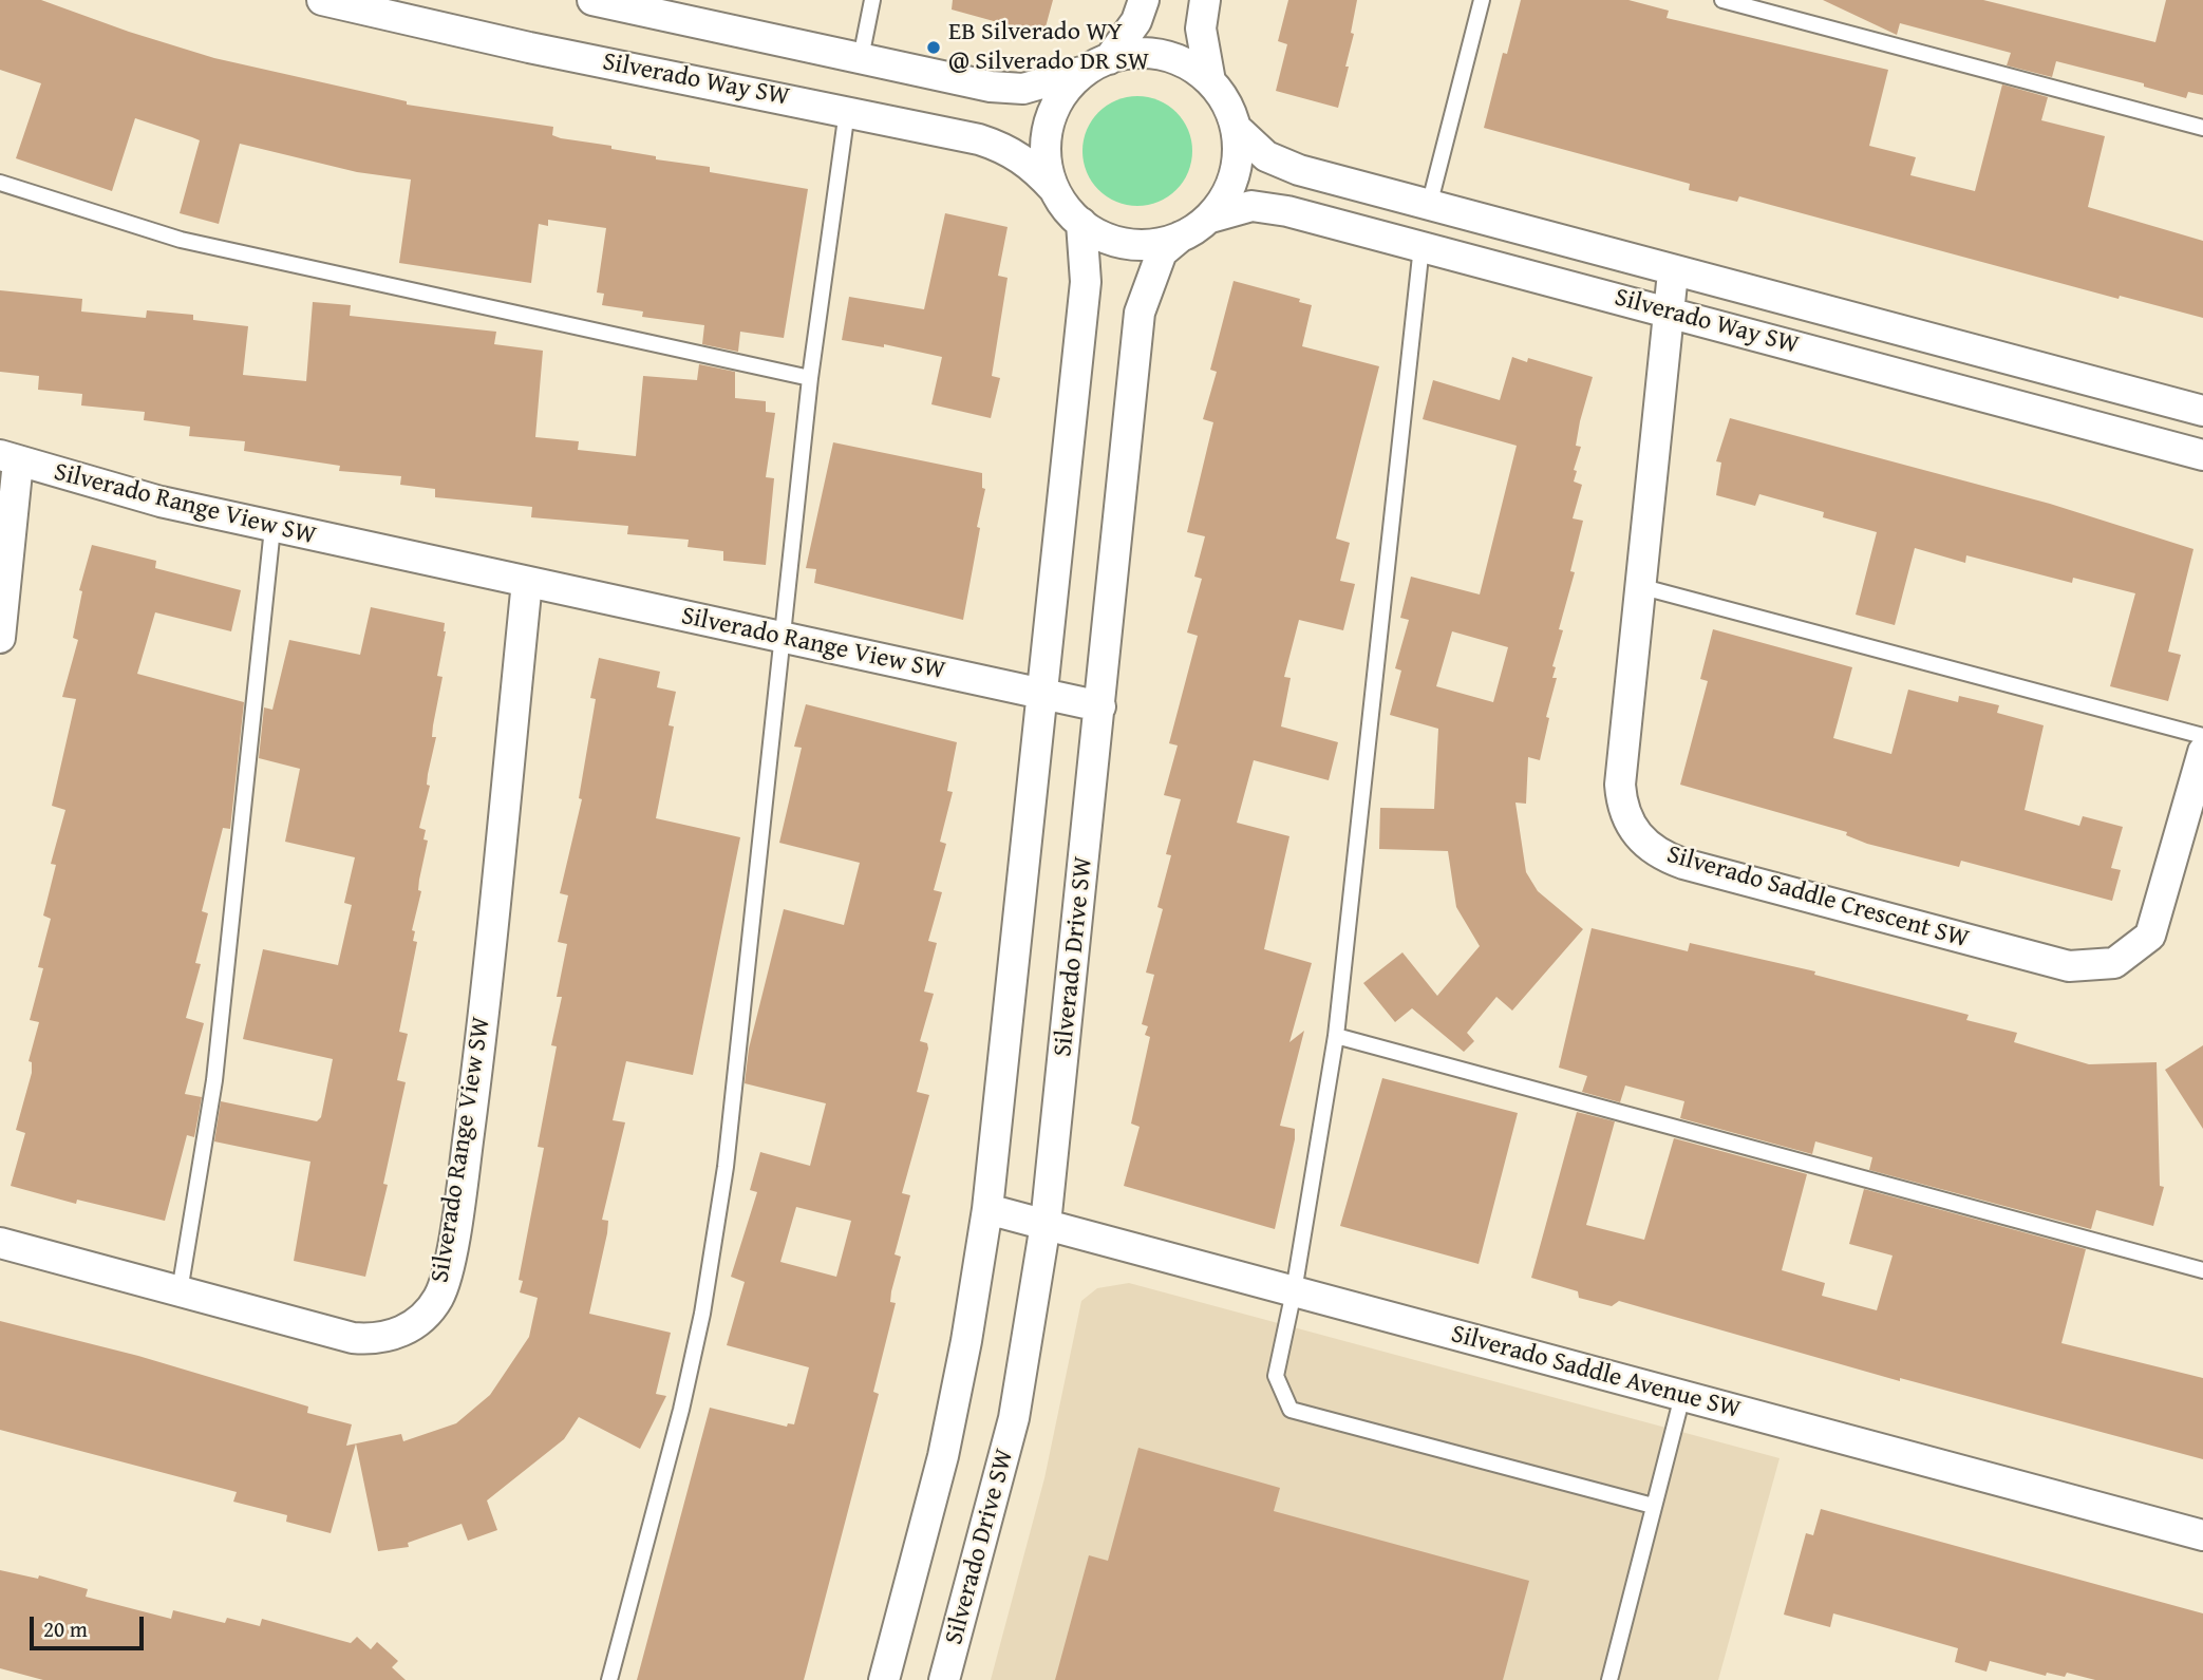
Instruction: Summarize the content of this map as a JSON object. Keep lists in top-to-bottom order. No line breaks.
{"streets":{"street":["Silverado Way SW","Silverado Range View SW","Silverado Saddle Crescent SW","Silverado Drive SW","Silverado Saddle Avenue SW"]},"crossings":[["Silverado Way SW","Silverado Saddle Crescent SW"],["Silverado Way SW","Silverado Drive SW"],["Silverado Range View SW","Silverado Drive SW"],["Silverado Drive SW","Silverado Saddle Avenue SW"]],"places":["EB Silverado WY @ Silverado DR SW"],"scale_bar":"20 m"}
